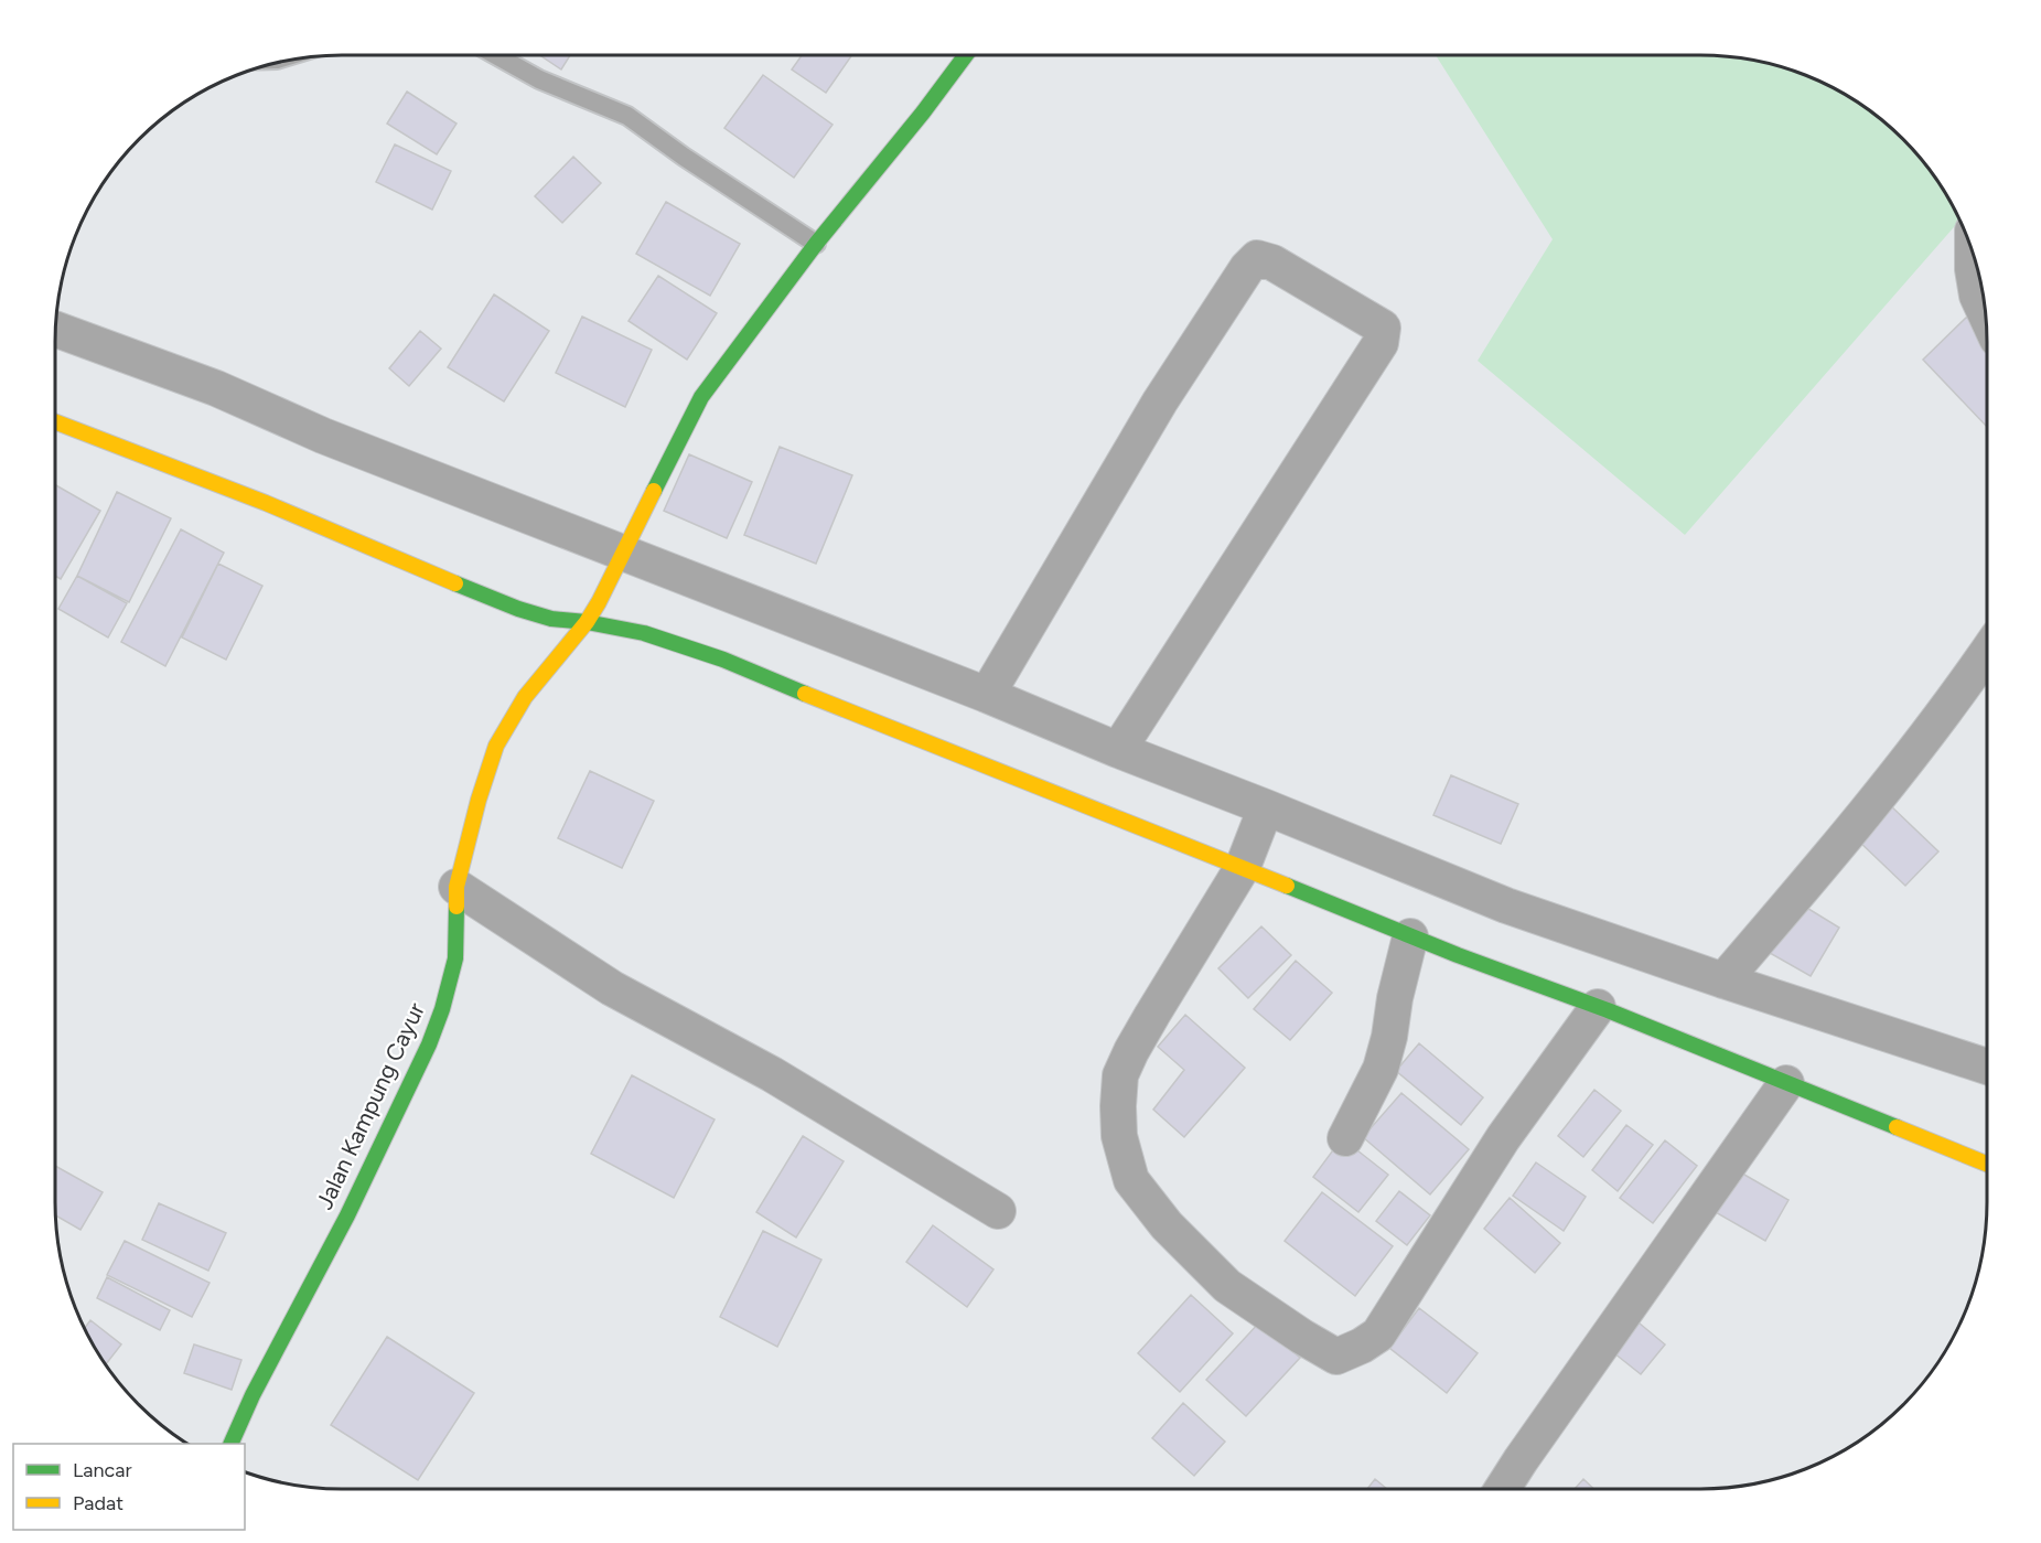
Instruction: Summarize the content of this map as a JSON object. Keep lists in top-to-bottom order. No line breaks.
{"streets":{"street":["Jalan Kampung Cayur"]},"legend":["Lancar","Padat"]}
